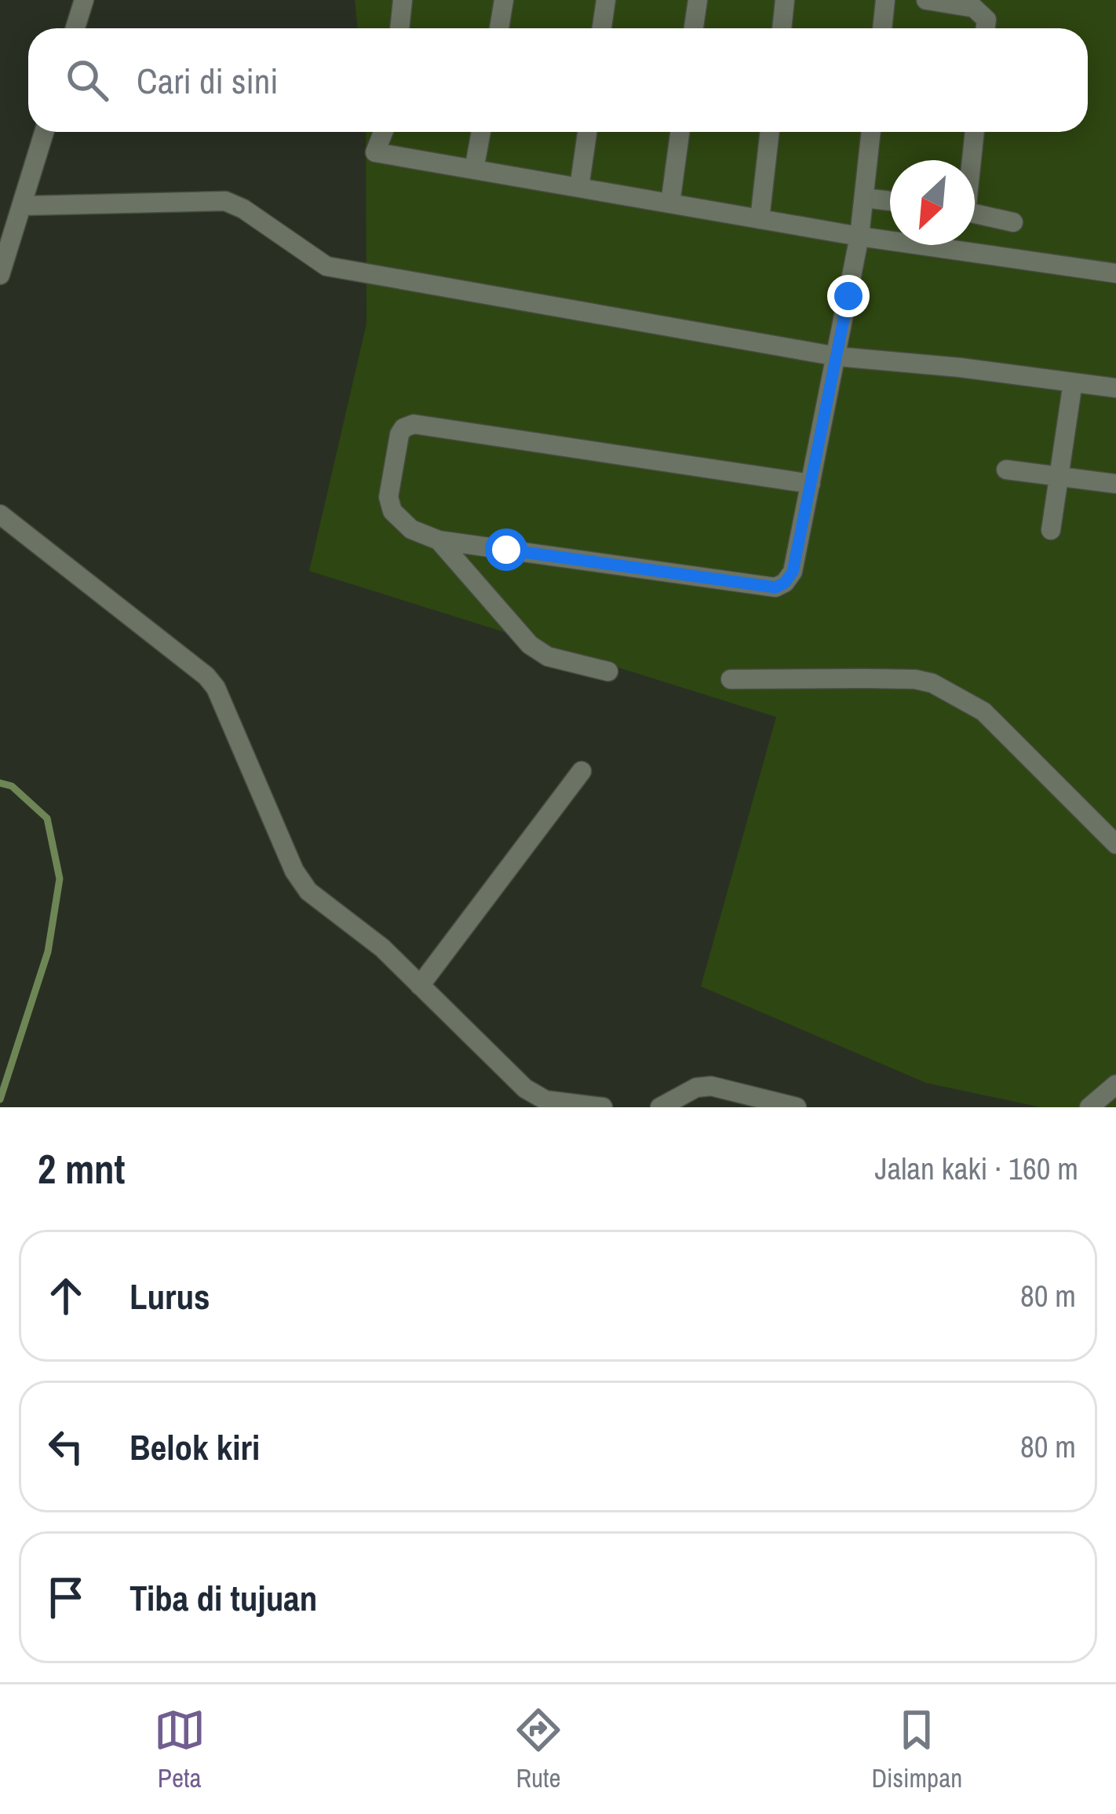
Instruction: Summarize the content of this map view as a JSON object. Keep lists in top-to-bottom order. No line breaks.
{"north":"bottom left","page":{"search":"Cari di sini","heading":["2 mnt","Jalan kaki · 160 m"],"list":[["Lurus","80 m"],["Belok kiri","80 m"],"Tiba di tujuan"],"nav":["Peta","Rute","Disimpan"]}}
